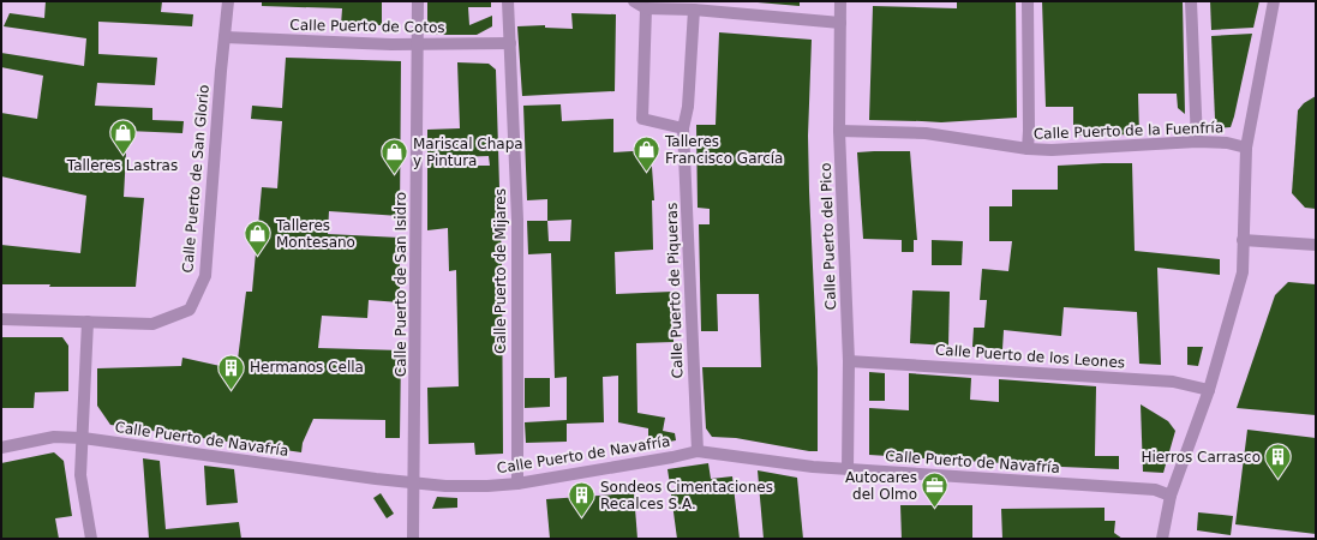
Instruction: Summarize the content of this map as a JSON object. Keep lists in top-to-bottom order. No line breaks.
{"streets":{"street":["Calle Puerto de Cotos","Calle Puerto de la Fuenfría","Calle Puerto de San Glorio","Calle Puerto del Pico","Calle Puerto de Mijares","Calle Puerto de San Isidro","Calle Puerto de Piqueras","Calle Puerto de los Leones","Calle Puerto de Navafría"]},"crossings":[["Calle Puerto de Cotos","Calle Puerto de San Glorio"],["Calle Puerto de Cotos","Calle Puerto de Mijares"],["Calle Puerto de Cotos","Calle Puerto de San Isidro"],["Calle Puerto de la Fuenfría","Calle Puerto del Pico"],["Calle Puerto del Pico","Calle Puerto de los Leones"],["Calle Puerto del Pico","Calle Puerto de Navafría"],["Calle Puerto de Mijares","Calle Puerto de Navafría"],["Calle Puerto de San Isidro","Calle Puerto de Navafría"],["Calle Puerto de Piqueras","Calle Puerto de Navafría"]],"places":{"shop":["Talleres Lastras","Talleres Francisco García","Mariscal Chapa y Pintura","Talleres Montesano"],"building":["Hermanos Cella","Hierros Carrasco","Sondeos Cimentaciones Recalces S.A."],"office":["Autocares del Olmo"]}}
